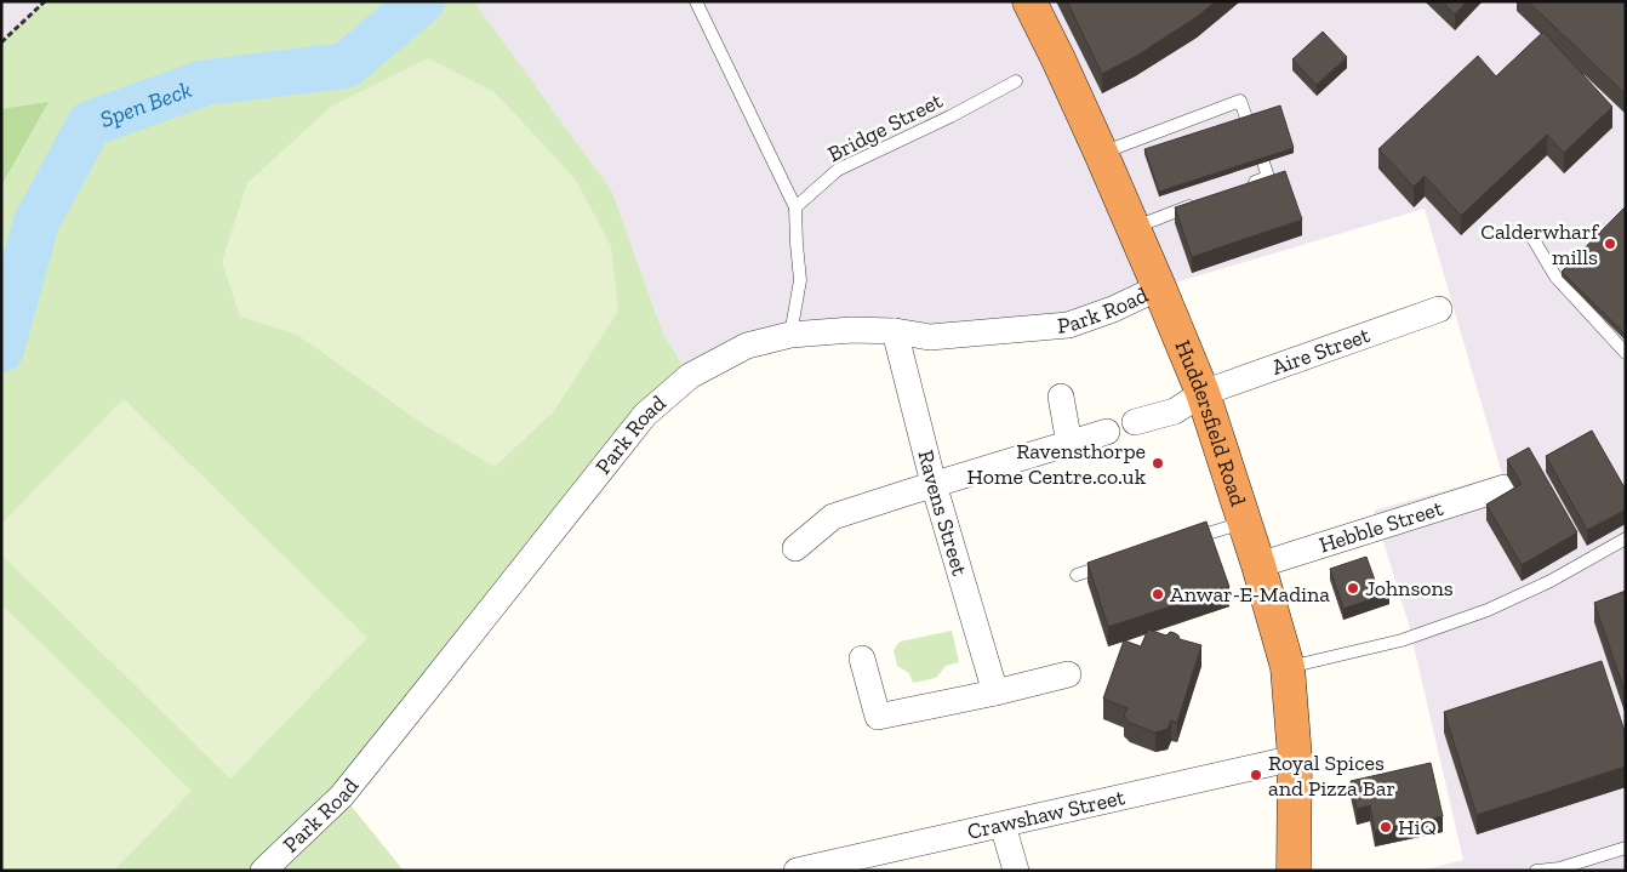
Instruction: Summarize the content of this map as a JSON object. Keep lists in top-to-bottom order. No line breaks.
{"streets":{"highway":["Huddersfield Road"],"street":["Park Road","Aire Street","Ravens Street","Hebble Street","Crawshaw Street"],"lane":["Bridge Street"]},"crossings":[["Park Road","Huddersfield Road"],["Park Road","Ravens Street"],["Aire Street","Huddersfield Road"],["Huddersfield Road","Hebble Street"],["Huddersfield Road","Crawshaw Street"]],"water":["Spen Beck"],"places":["Calderwharf mills","Ravensthorpe Home Centre.co.uk","Johnsons","Anwar-E-Madina","Royal Spices and Pizza Bar","HiQ"]}
